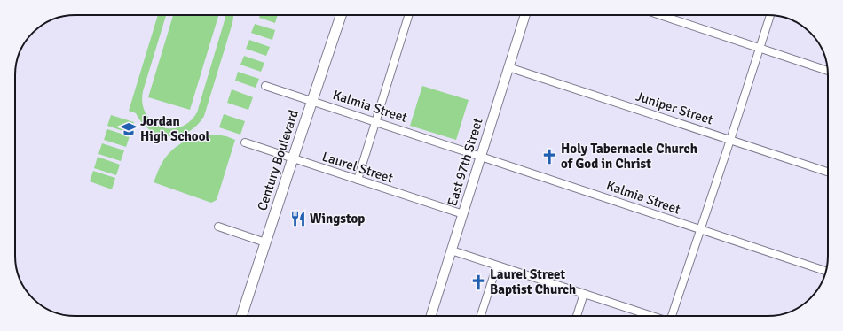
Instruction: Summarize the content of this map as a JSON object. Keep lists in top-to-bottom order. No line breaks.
{"streets":{"main road":["Century Boulevard"],"street":["Kalmia Street","Juniper Street","East 97th Street","Laurel Street"]},"crossings":[["Kalmia Street","Century Boulevard"],["Kalmia Street","East 97th Street"],["Juniper Street","East 97th Street"],["Century Boulevard","Laurel Street"],["East 97th Street","Laurel Street"]],"places":{"school or university":["Jordan High School"],"church":["Holy Tabernacle Church of God in Christ","Laurel Street Baptist Church"],"restaurant":["Wingstop"]}}
